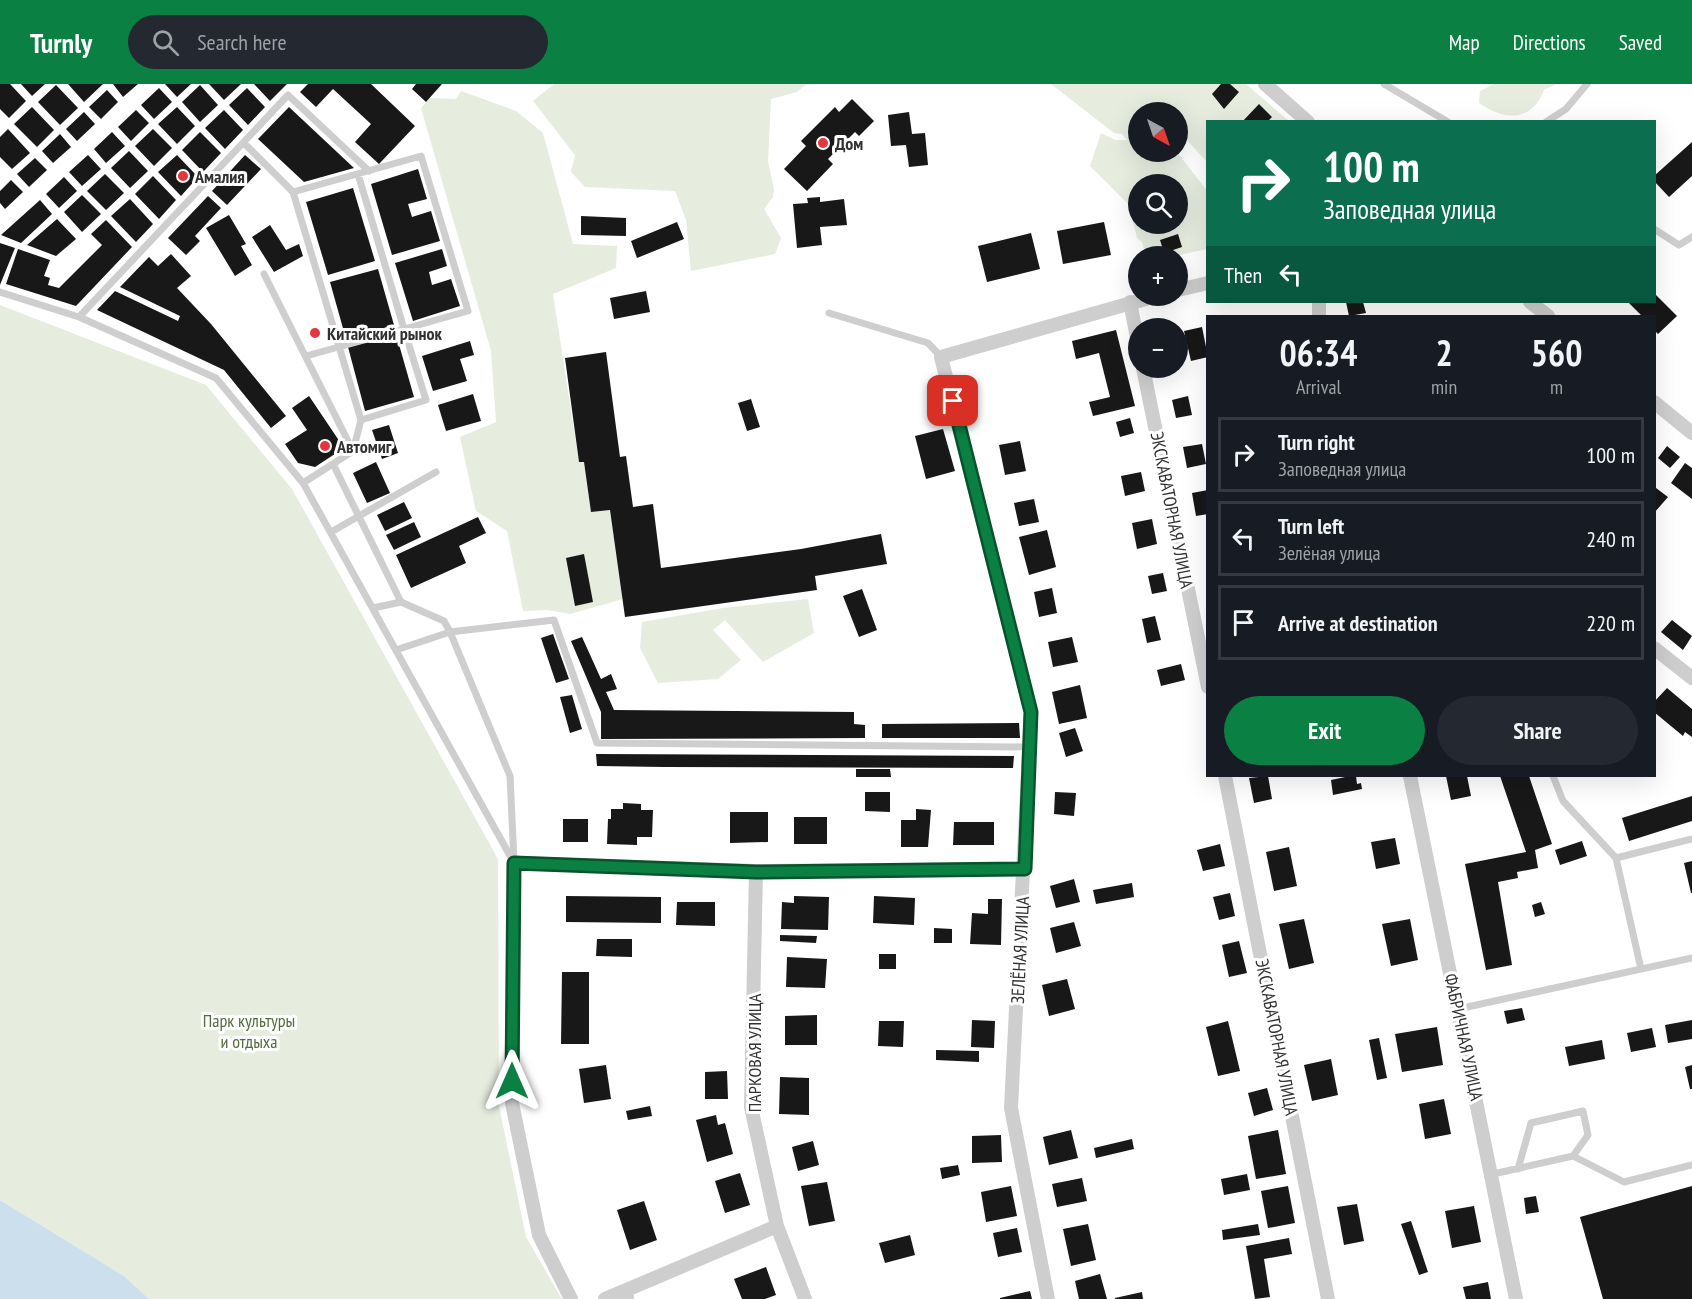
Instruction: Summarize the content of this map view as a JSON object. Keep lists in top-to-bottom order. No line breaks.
{"streets":{"street":["ЭКСКАВАТОРНАЯ УЛИЦА","ЗЕЛЁНАЯ УЛИЦА","ФАБРИЧНАЯ УЛИЦА","ПАРКОВАЯ УЛИЦА"]},"parks":["Парк культуры и отдыха"],"places":["Дом","Амалия","Китайский рынок","Автомиг"],"north":"bottom right","page":{"header":"Turnly","search":"Search here","nav":["Map","Directions","Saved"],"map_buttons":["+","−"],"turn":["100 m","Заповедная улица"],"then":"Then","eta":["06:34","Arrival","2","min","560","m"],"list":[{"name":"Turn right","note":"Заповедная улица","value":"100 m"},{"name":"Turn left","note":"Зелёная улица","value":"240 m"},{"name":"Arrive at destination","value":"220 m"}],"buttons":["Exit","Share"]}}
